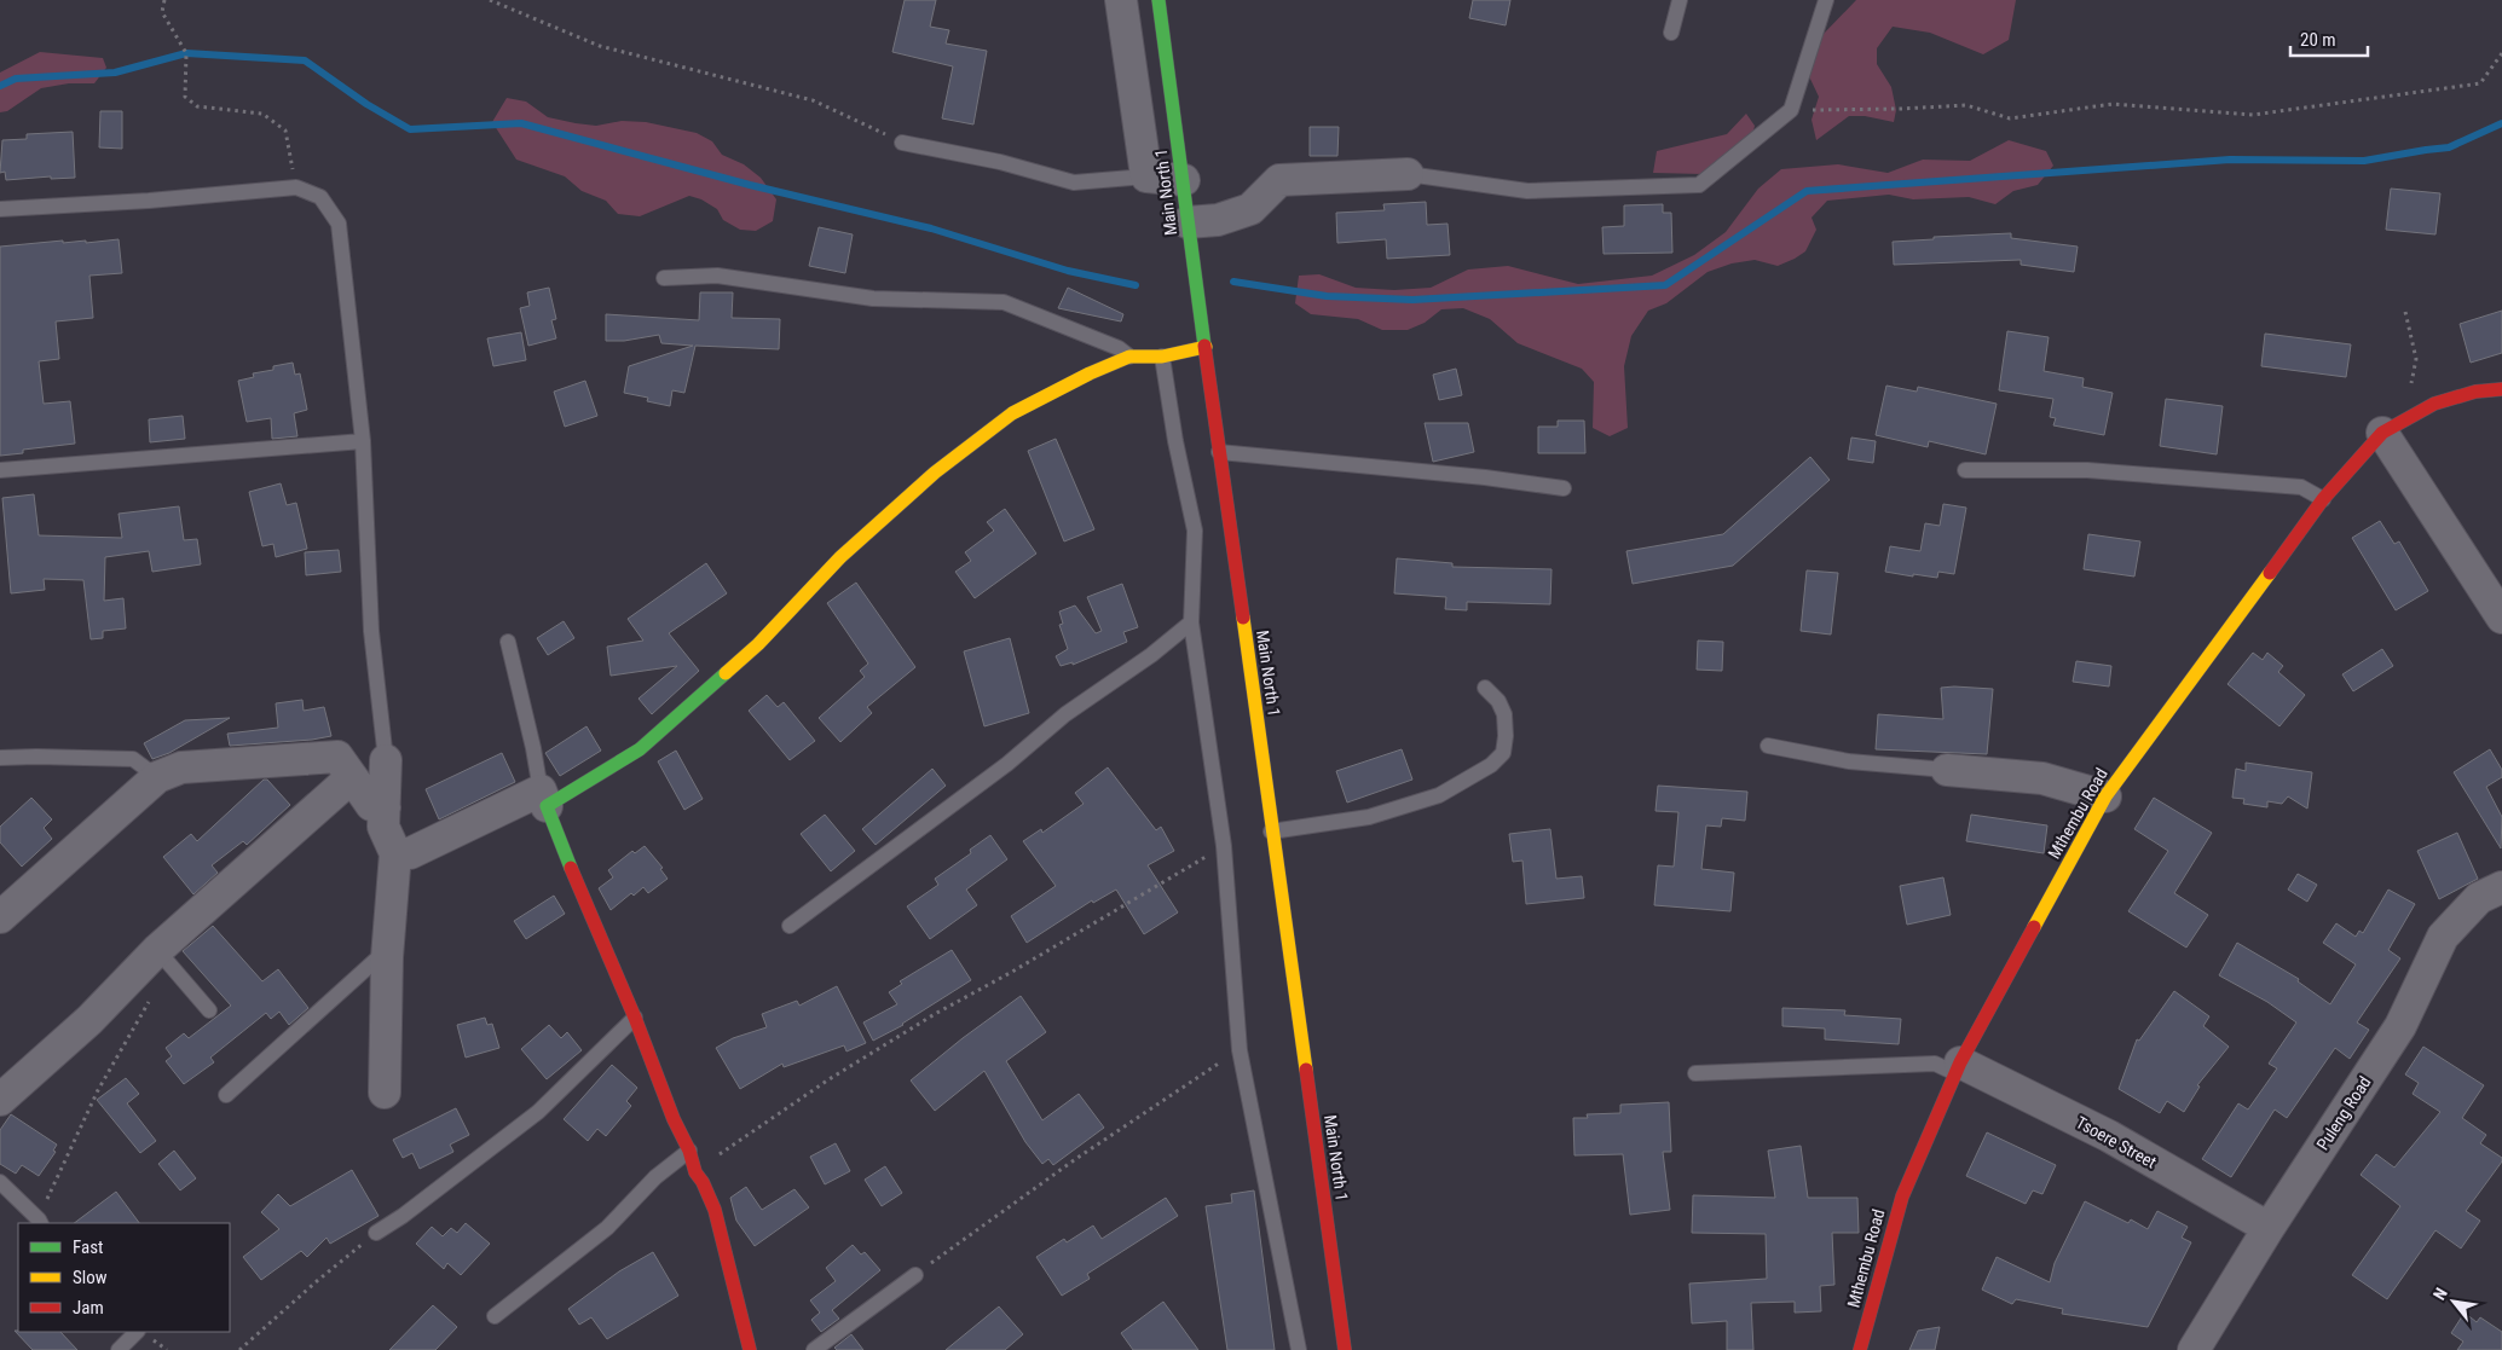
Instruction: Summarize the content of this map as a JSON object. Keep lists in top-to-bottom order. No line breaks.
{"streets":{"street":["Main North 1","Mthembu Road","Puleng Road","Tsoere Street"]},"crossings":[["Mthembu Road","Tsoere Street"],["Puleng Road","Tsoere Street"]],"legend":["Fast","Slow","Jam"],"scale_bar":"20 m","north":"top left"}
